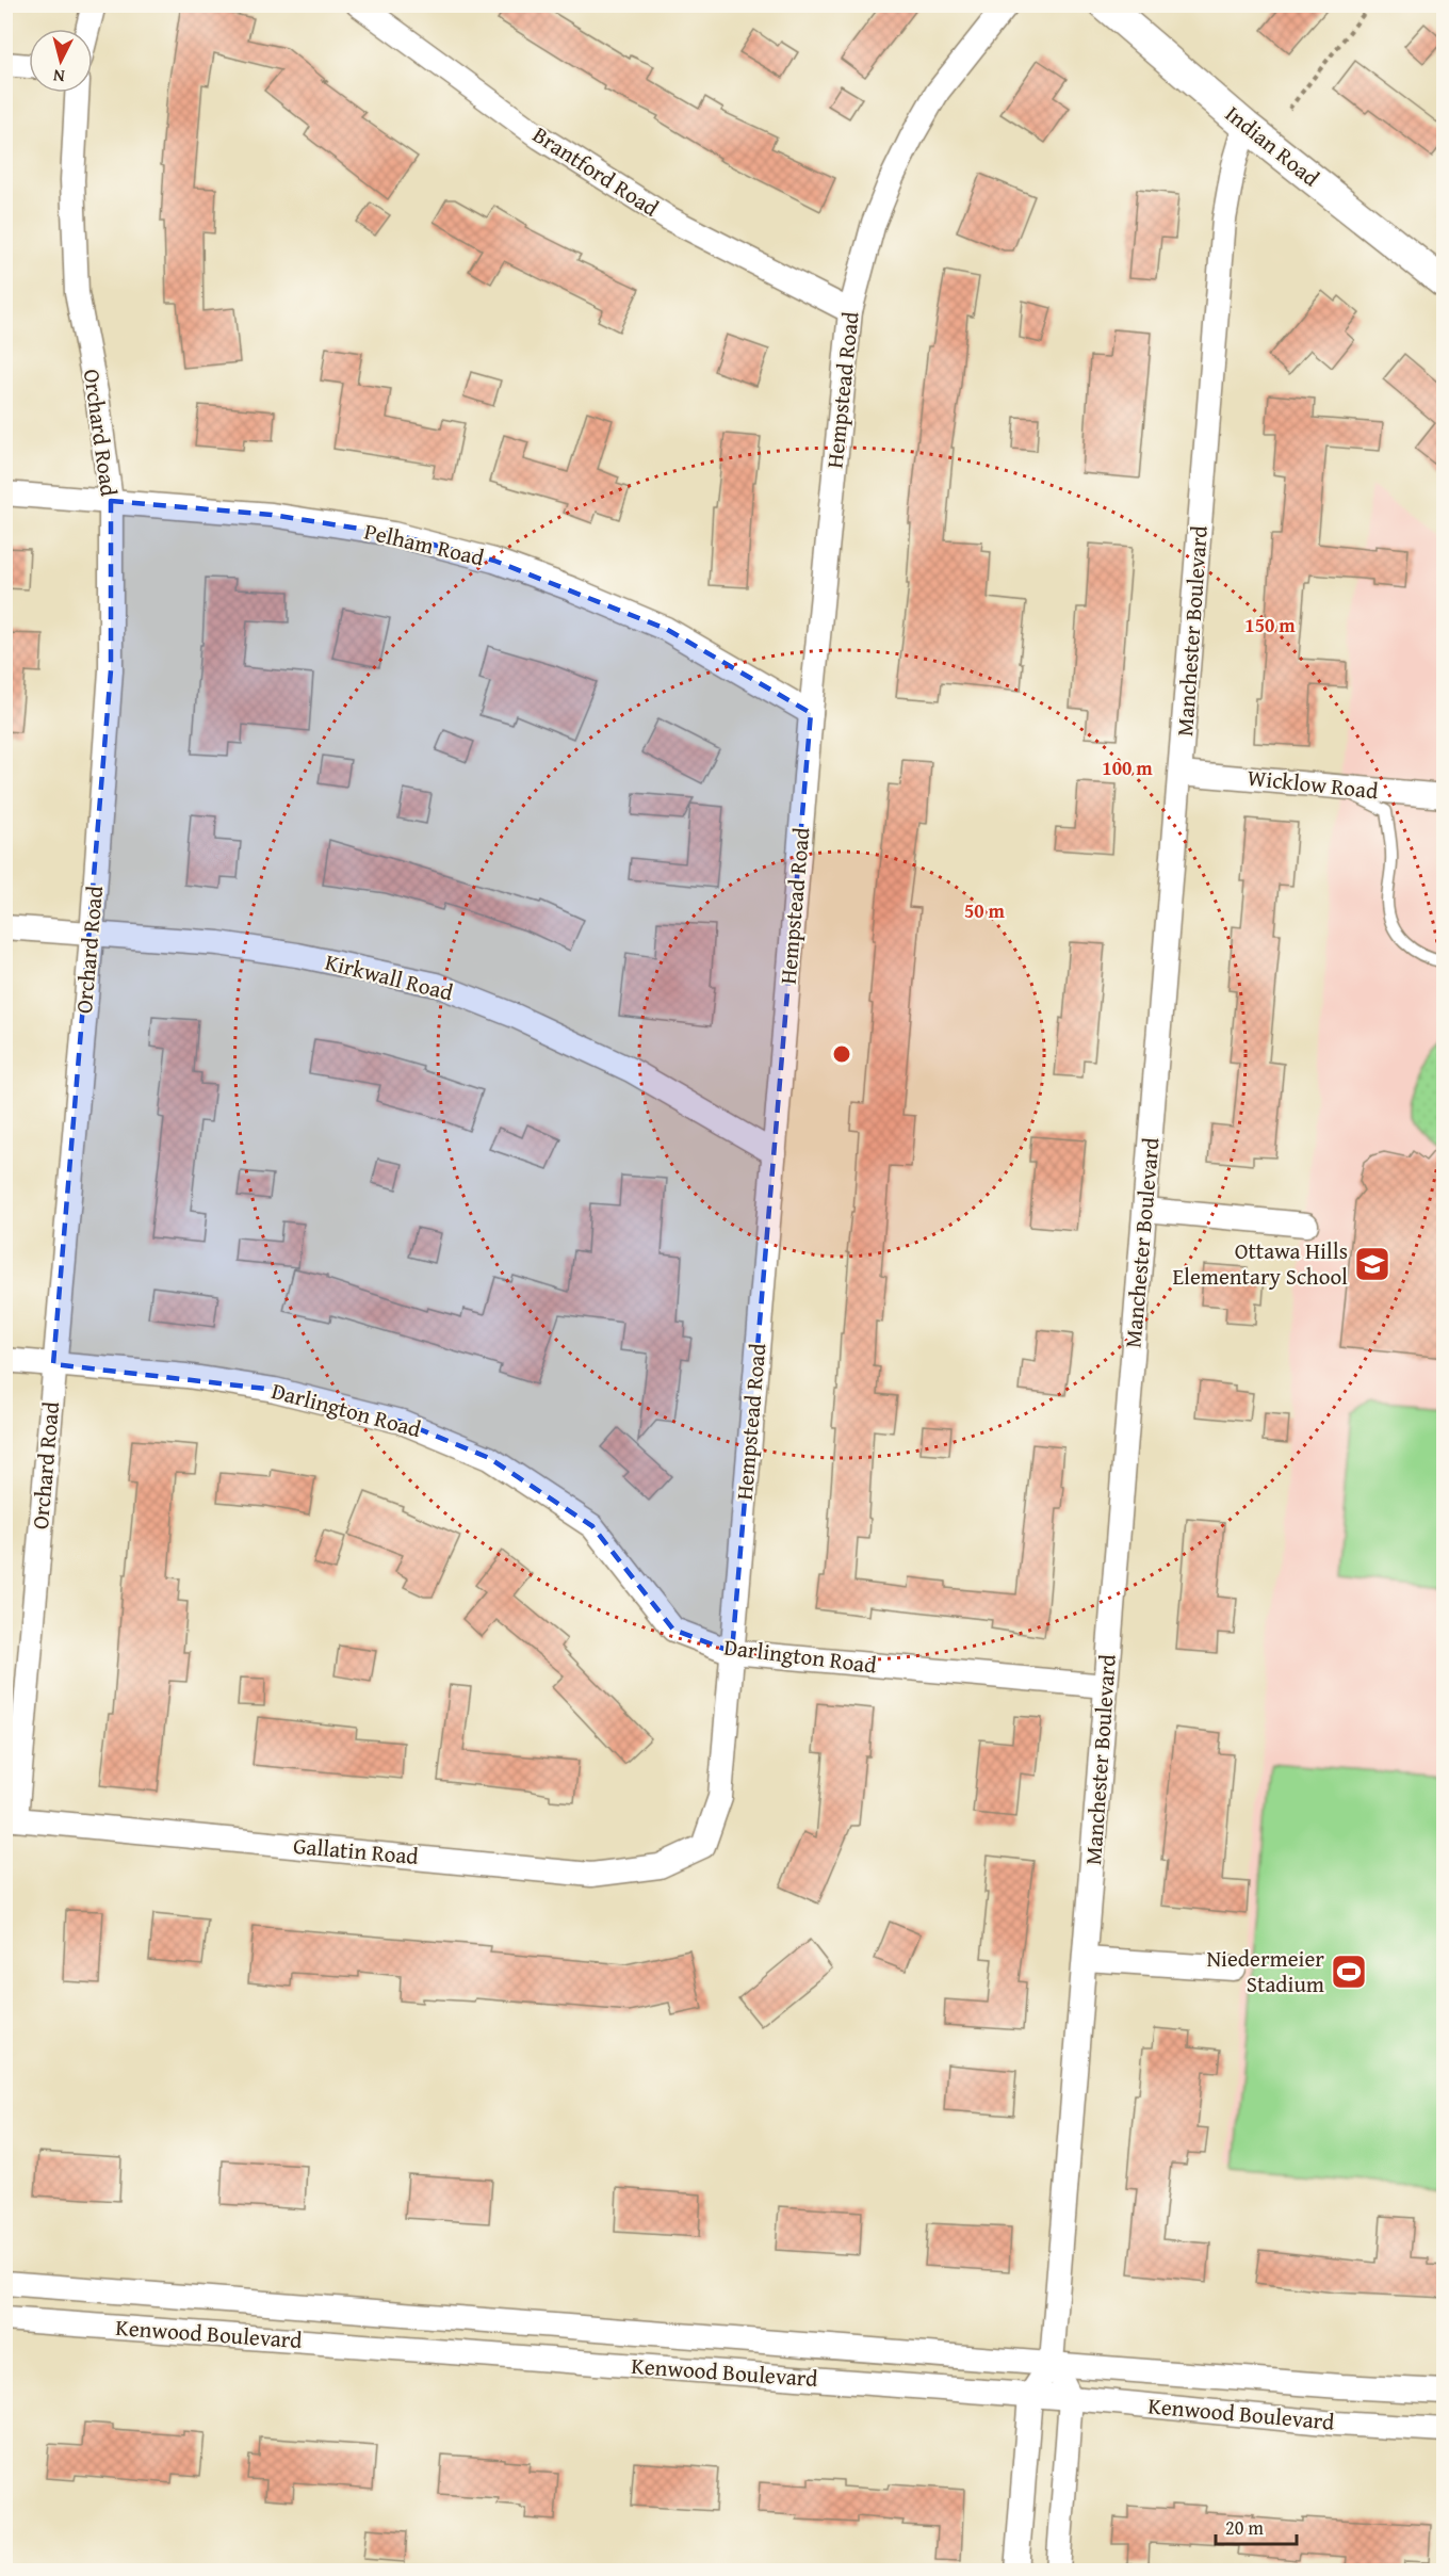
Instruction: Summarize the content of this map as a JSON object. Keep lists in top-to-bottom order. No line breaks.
{"streets":{"street":["Indian Road","Brantford Road","Hempstead Road","Orchard Road","Pelham Road","Manchester Boulevard","Wicklow Road","Kirkwall Road","Darlington Road","Gallatin Road","Kenwood Boulevard"]},"crossings":[["Indian Road","Manchester Boulevard"],["Brantford Road","Hempstead Road"],["Hempstead Road","Pelham Road"],["Hempstead Road","Kirkwall Road"],["Hempstead Road","Darlington Road"],["Hempstead Road","Gallatin Road"],["Orchard Road","Pelham Road"],["Orchard Road","Kirkwall Road"],["Orchard Road","Darlington Road"],["Orchard Road","Gallatin Road"],["Manchester Boulevard","Wicklow Road"],["Manchester Boulevard","Darlington Road"],["Manchester Boulevard","Kenwood Boulevard"]],"places":{"school or university":["Ottawa Hills Elementary School"],"sports":["Niedermeier Stadium"]},"scale_bar":"20 m","north":"bottom","rings":["150 m","100 m","50 m"]}
